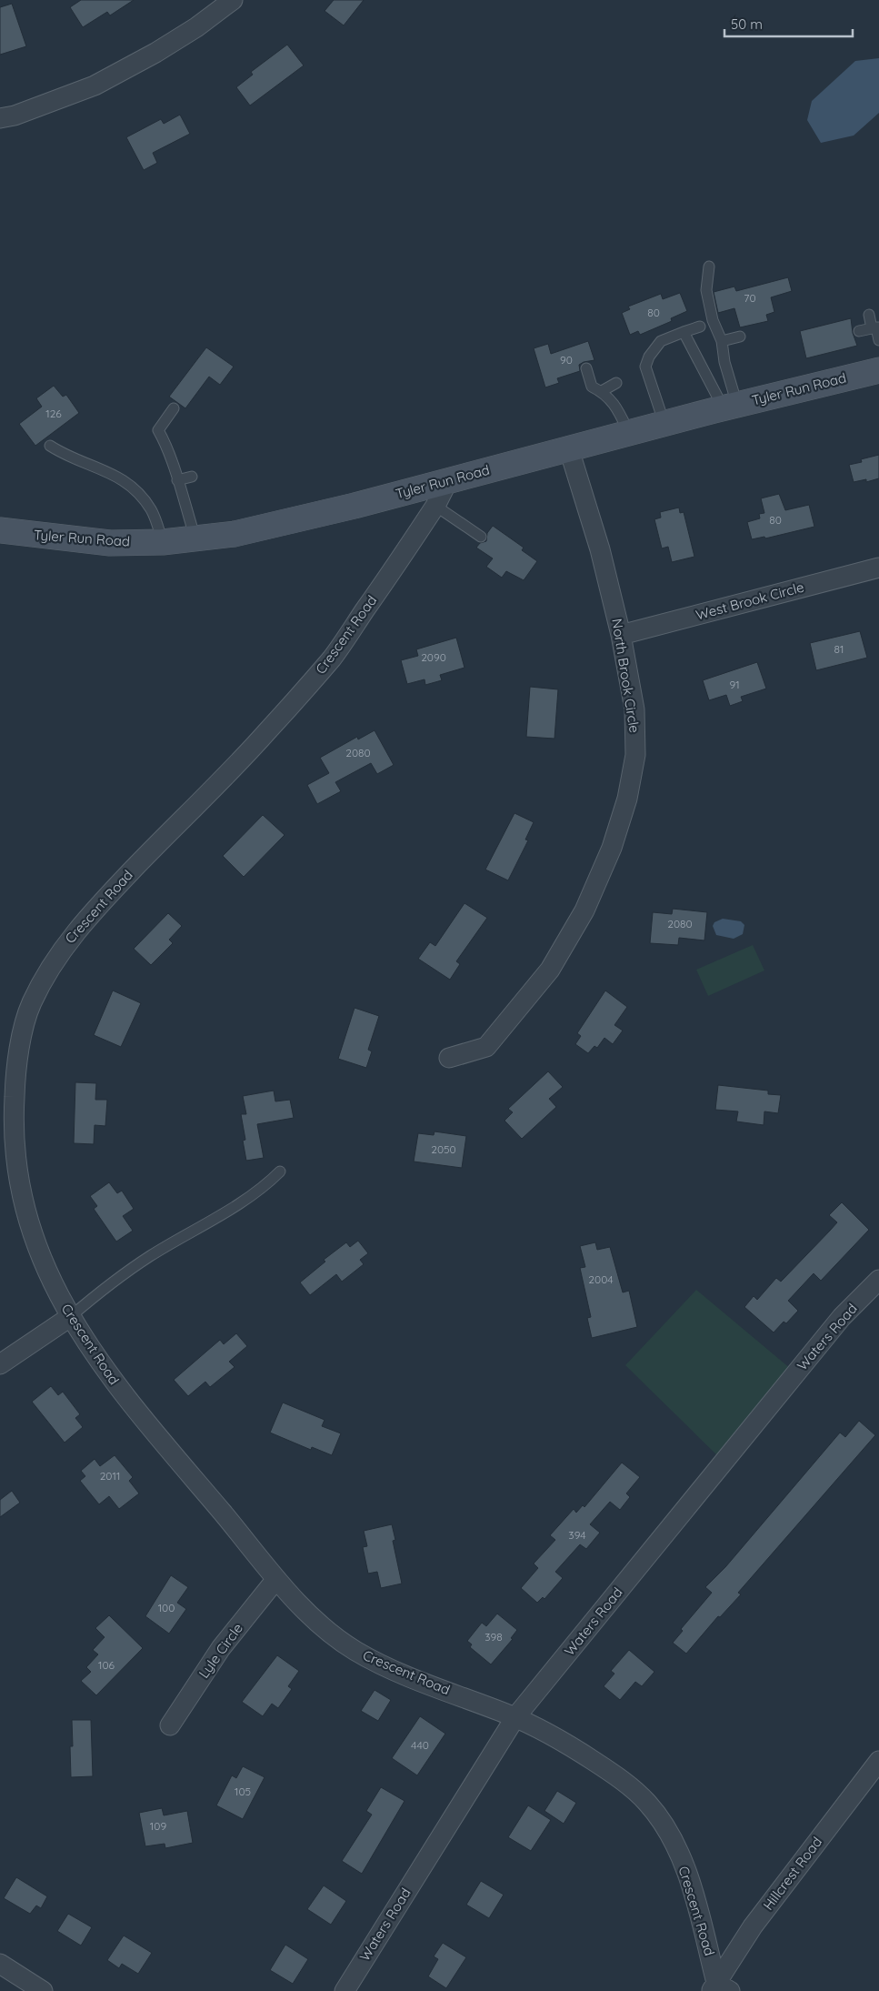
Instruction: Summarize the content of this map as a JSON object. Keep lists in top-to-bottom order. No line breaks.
{"streets":{"street":["Tyler Run Road","West Brook Circle","Crescent Road","North Brook Circle","Waters Road","Lyle Circle","Hillcrest Road"]},"crossings":[["Tyler Run Road","Crescent Road"],["Tyler Run Road","North Brook Circle"],["West Brook Circle","North Brook Circle"],["Crescent Road","Waters Road"],["Crescent Road","Lyle Circle"],["Crescent Road","Hillcrest Road"]],"house_numbers":["70","80","90","126","80","81","2090","91","2080","2080","2050","2004","2011","394","100","398","106","440","105","109"],"scale_bar":"50 m"}
